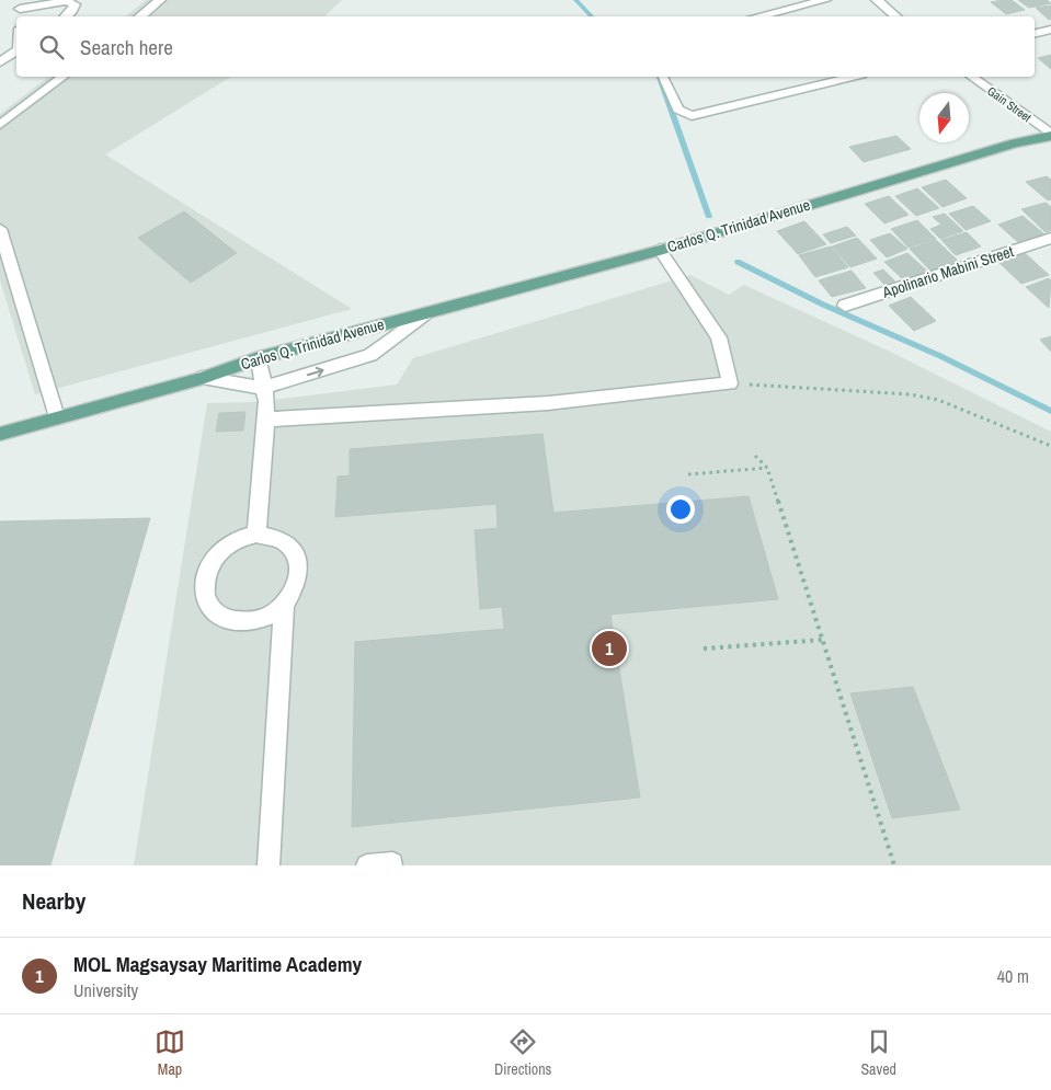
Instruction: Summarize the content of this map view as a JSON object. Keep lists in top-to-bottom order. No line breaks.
{"streets":{"main road":["Carlos Q. Trinidad Avenue"],"street":["Gain Street","Apolinario Mabini Street"]},"crossings":[["Gain Street","Carlos Q. Trinidad Avenue"]],"north":"bottom","page":{"search":"Search here","pins":"1","heading":"Nearby","list":[{"mark":"1","name":"MOL Magsaysay Maritime Academy","note":"University","value":"40 m"}],"nav":["Map","Directions","Saved"]}}
